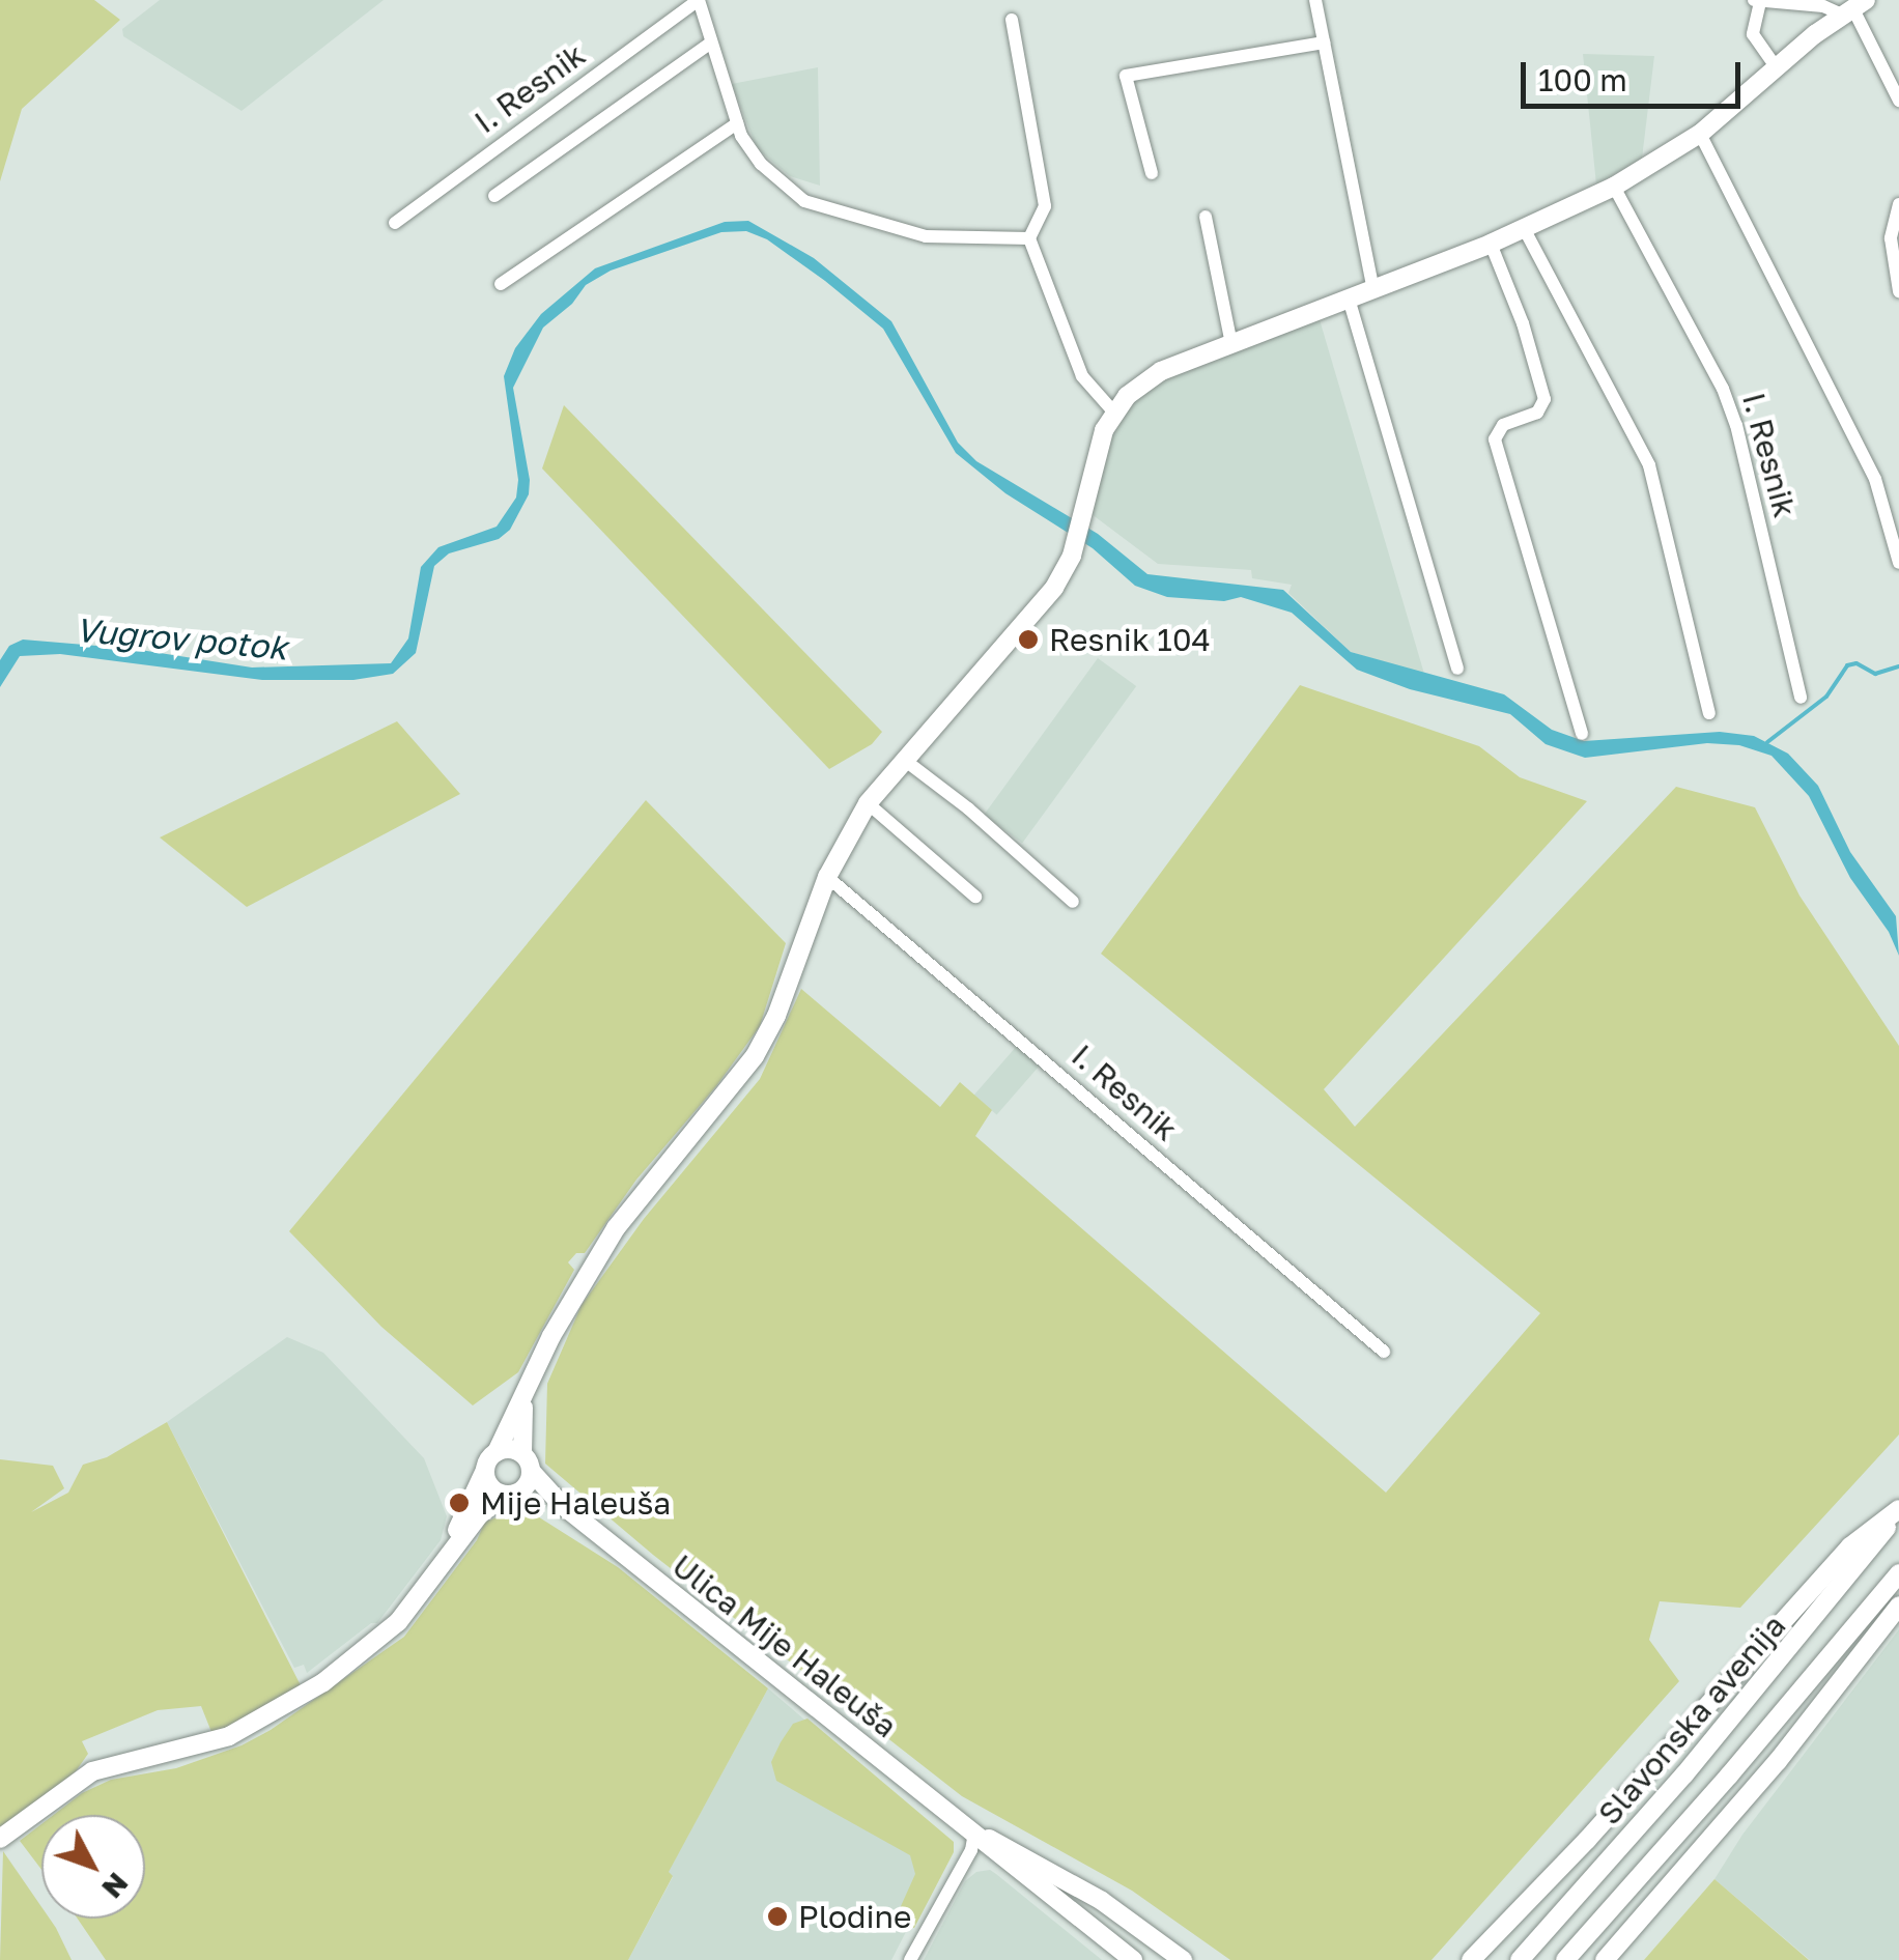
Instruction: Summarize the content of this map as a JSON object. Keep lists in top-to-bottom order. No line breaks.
{"streets":{"main road":["Ulica Mije Haleuša","Slavonska avenija"],"street":["I. Resnik"]},"water":["Vugrov potok"],"places":["Resnik 104","Mije Haleuša","Plodine"],"scale_bar":"100 m","north":"bottom right"}
